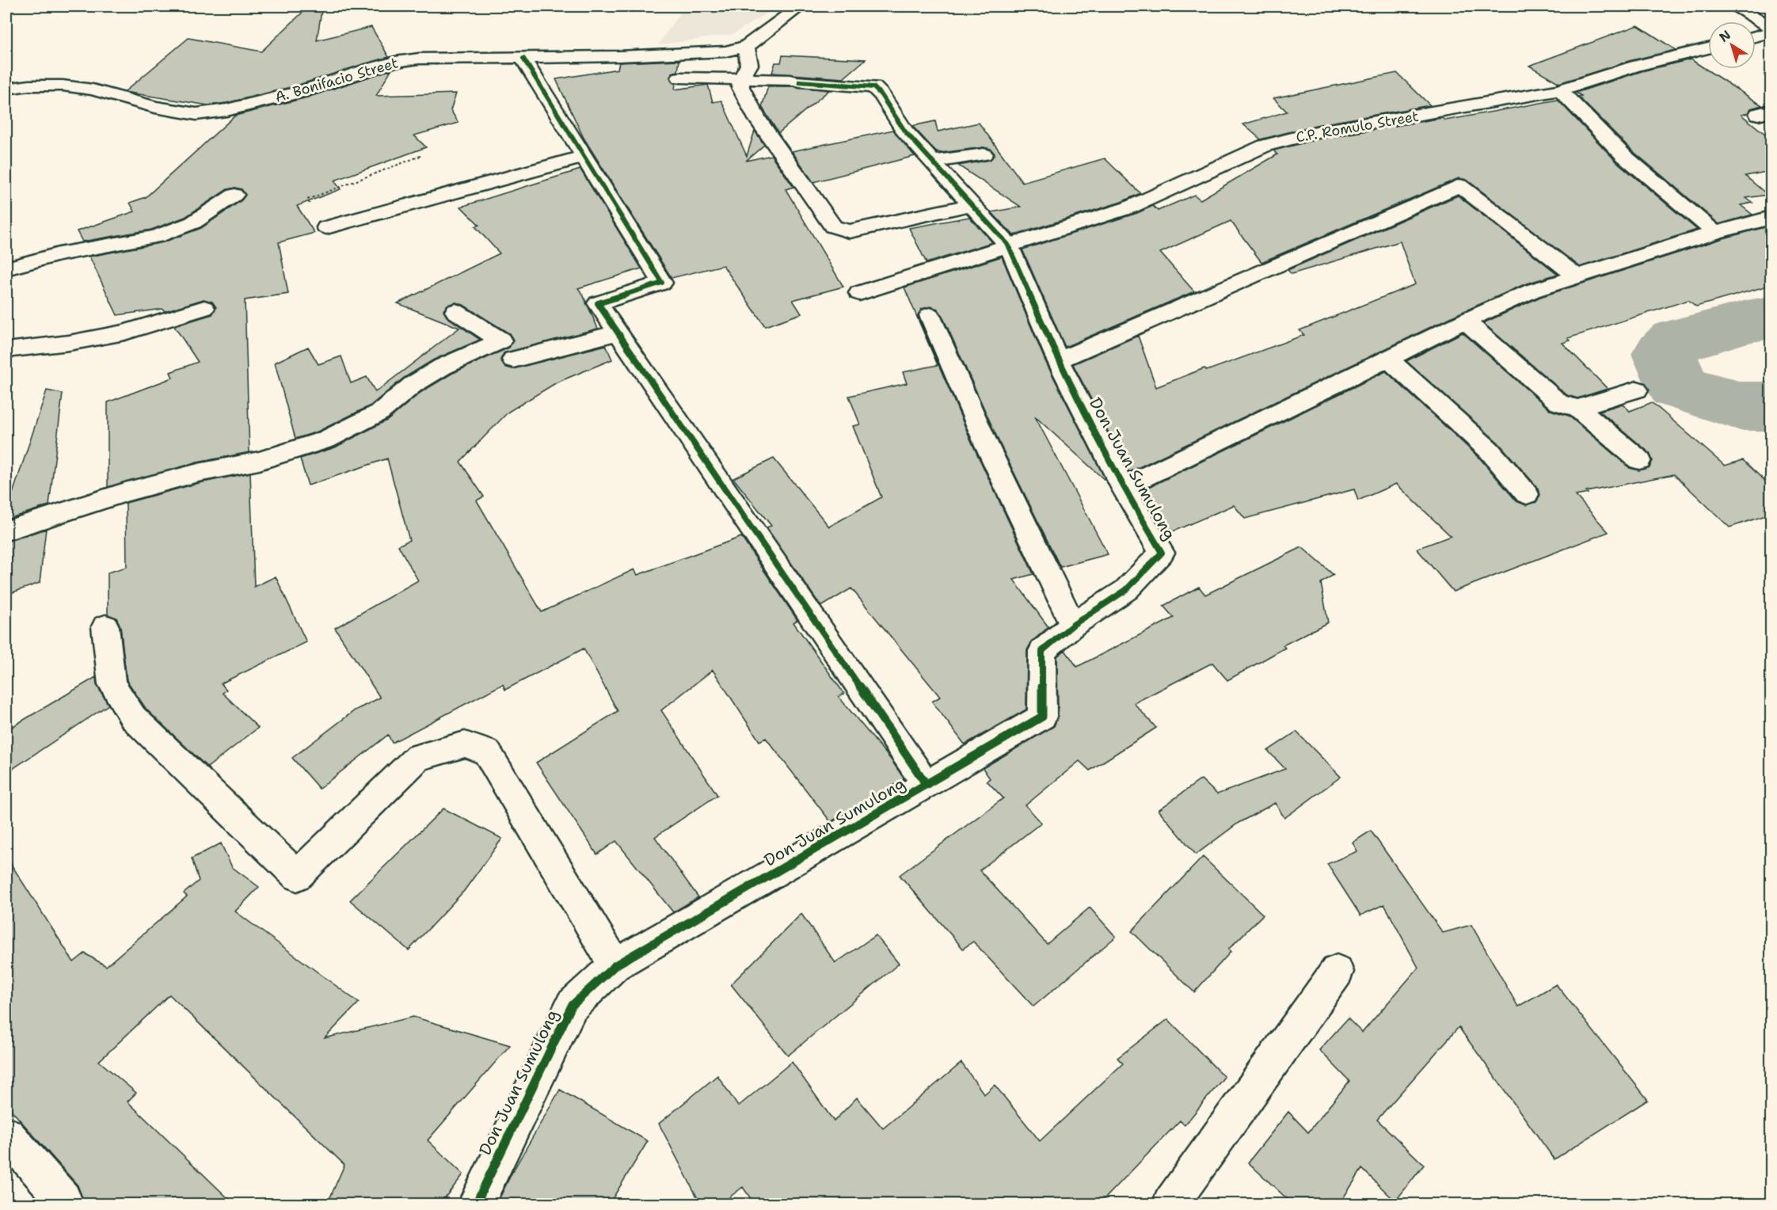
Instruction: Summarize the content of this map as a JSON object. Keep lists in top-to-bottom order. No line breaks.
{"streets":{"street":["A. Bonifacio Street","C.P. Romulo Street","Don Juan Sumulong"]},"crossings":[["C.P. Romulo Street","Don Juan Sumulong"]],"north":"top left"}
